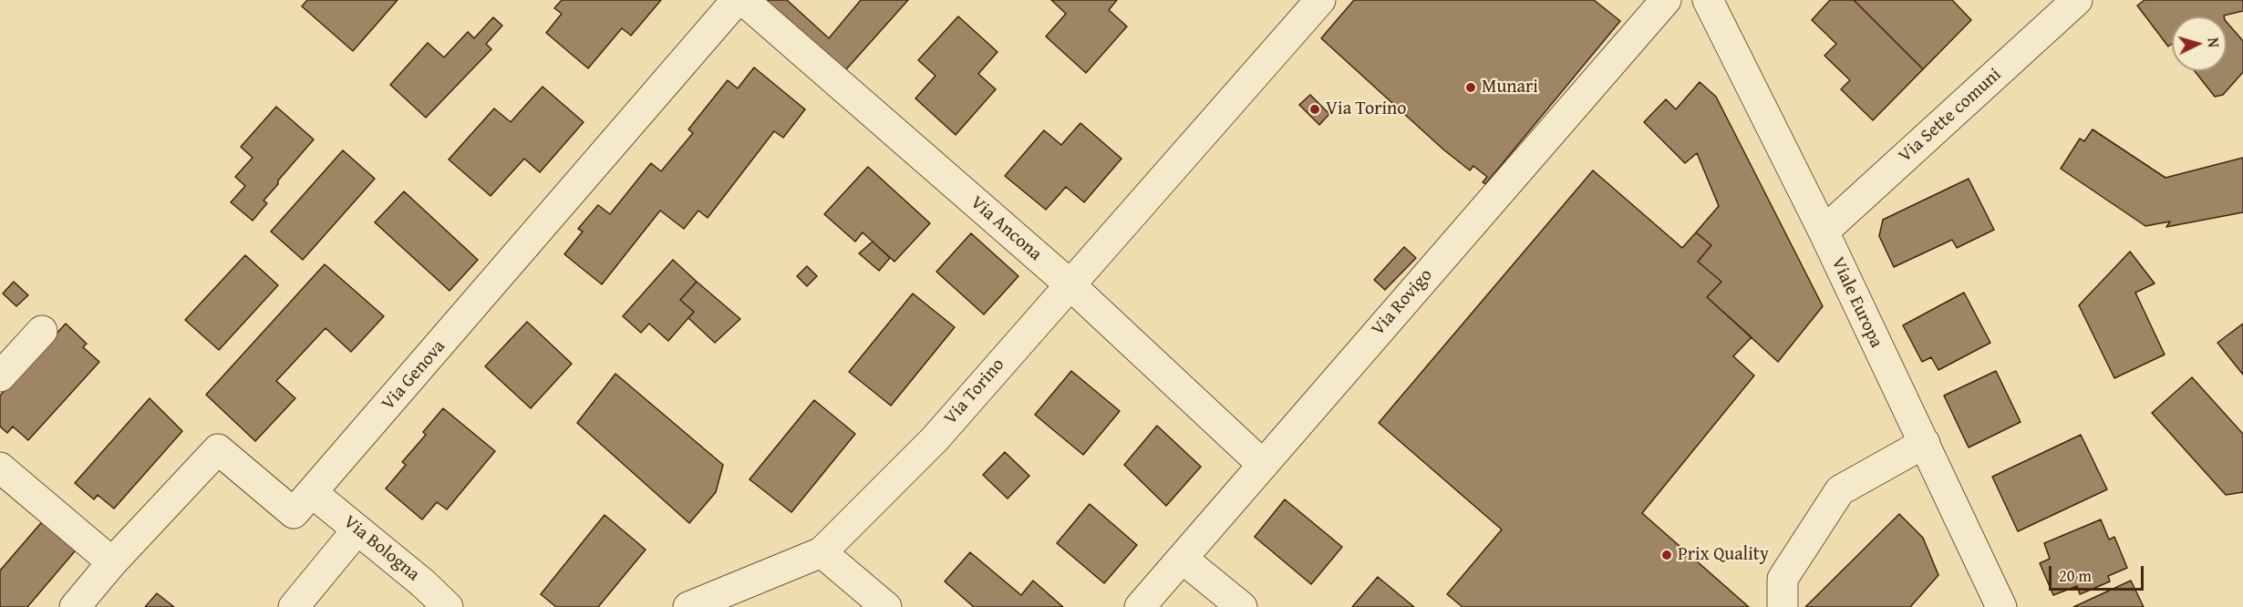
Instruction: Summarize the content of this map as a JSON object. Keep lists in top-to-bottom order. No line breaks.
{"streets":{"street":["Via Sette comuni","Via Ancona","Via Rovigo","Viale Europa","Via Genova","Via Torino","Via Bologna"]},"crossings":[["Via Sette comuni","Viale Europa"],["Via Ancona","Via Rovigo"],["Via Ancona","Via Torino"],["Via Genova","Via Bologna"]],"places":["Munari","Via Torino","Prix Quality"],"scale_bar":"20 m","north":"right"}
